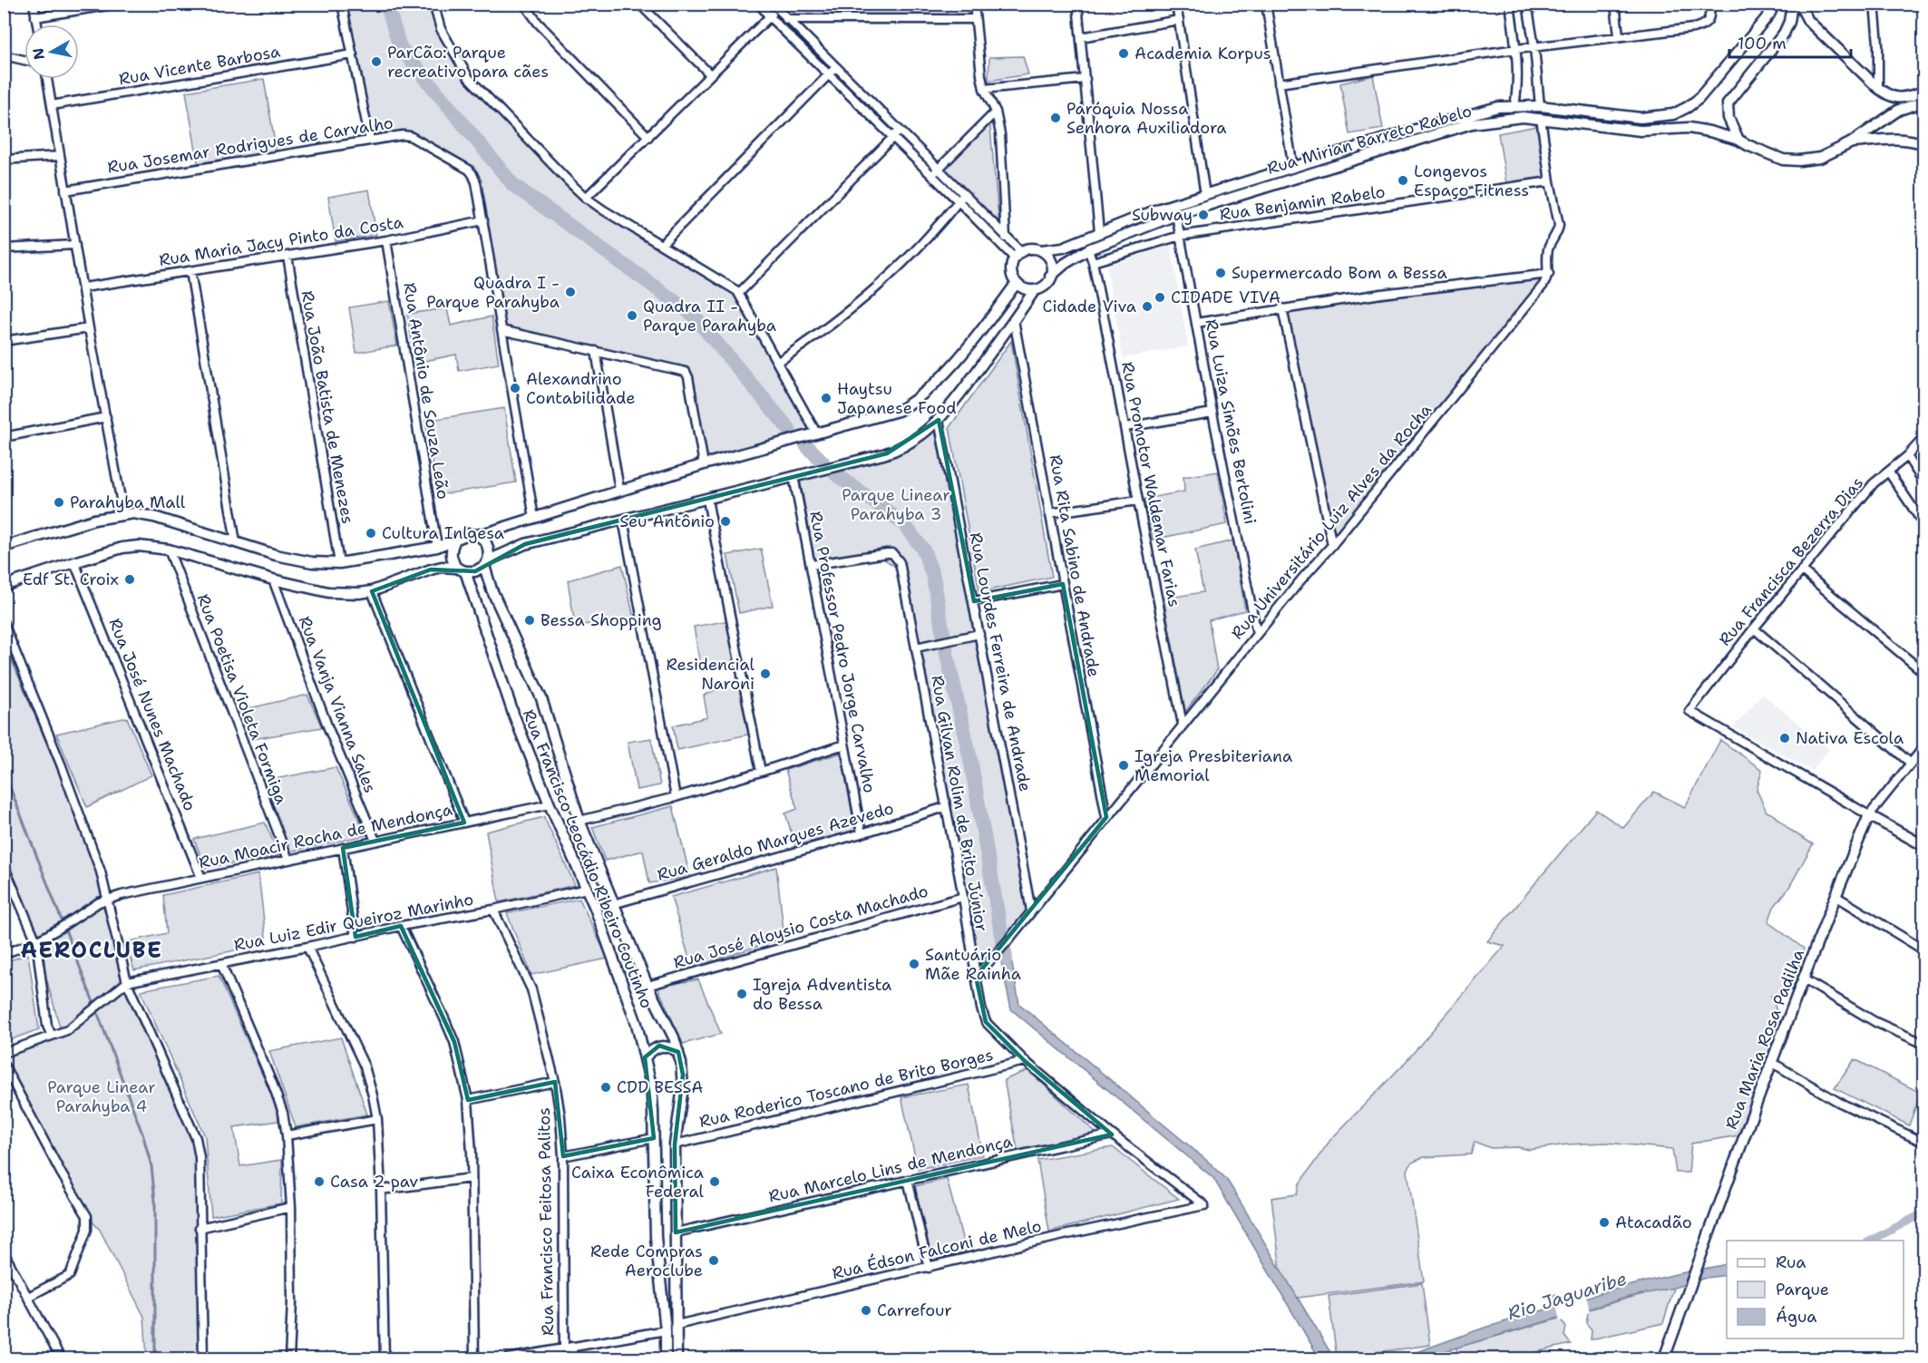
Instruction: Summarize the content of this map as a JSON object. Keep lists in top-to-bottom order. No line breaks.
{"streets":{"main road":["Rua Mirian Barreto Rabelo","Rua Francisco Leocádio Ribeiro Coutinho","Rua Maria Rosa Padilha"],"street":["Rua Vicente Barbosa","Rua Josemar Rodrigues de Carvalho","Rua Benjamin Rabelo","Rua Maria Jacy Pinto da Costa","Rua Antônio de Souza Leão","Rua João Batista de Menezes","Rua Luiza Simões Bertolini","Rua Promotor Waldemar Farias","Rua Universitário Luiz Alves da Rocha","Rua Francisca Bezerra Dias","Rua Rita Sabino de Andrade","Rua Professor Pedro Jorge Carvalho","Rua Lourdes Ferreira de Andrade","Rua Poetisa Violeta Formiga","Rua Vanja Vianna Sales","Rua José Nunes Machado","Rua Gilvan Rolim de Brito Júnior","Rua Moacir Rocha de Mendonça","Rua Geraldo Marques Azevedo","Rua Luiz Edir Queiroz Marinho","Rua José Aloysio Costa Machado","Rua Roderico Toscano de Brito Borges","Rua Marcelo Lins de Mendonça","Rua Francisco Feitosa Palitos","Rua Édson Falconi de Melo"]},"crossings":[["Rua Mirian Barreto Rabelo","Rua Luiza Simões Bertolini"],["Rua Mirian Barreto Rabelo","Rua Promotor Waldemar Farias"],["Rua Josemar Rodrigues de Carvalho","Rua Maria Jacy Pinto da Costa"],["Rua Benjamin Rabelo","Rua Luiza Simões Bertolini"],["Rua Benjamin Rabelo","Rua Promotor Waldemar Farias"],["Rua Maria Jacy Pinto da Costa","Rua Antônio de Souza Leão"],["Rua Maria Jacy Pinto da Costa","Rua João Batista de Menezes"],["Rua Luiza Simões Bertolini","Rua Universitário Luiz Alves da Rocha"],["Rua Promotor Waldemar Farias","Rua Universitário Luiz Alves da Rocha"],["Rua Universitário Luiz Alves da Rocha","Rua Rita Sabino de Andrade"],["Rua Universitário Luiz Alves da Rocha","Rua Lourdes Ferreira de Andrade"],["Rua Universitário Luiz Alves da Rocha","Rua Gilvan Rolim de Brito Júnior"],["Rua Francisca Bezerra Dias","Rua Maria Rosa Padilha"],["Rua Professor Pedro Jorge Carvalho","Rua Gilvan Rolim de Brito Júnior"],["Rua Professor Pedro Jorge Carvalho","Rua Geraldo Marques Azevedo"],["Rua Poetisa Violeta Formiga","Rua Moacir Rocha de Mendonça"],["Rua Vanja Vianna Sales","Rua Moacir Rocha de Mendonça"],["Rua José Nunes Machado","Rua Moacir Rocha de Mendonça"],["Rua Gilvan Rolim de Brito Júnior","Rua Geraldo Marques Azevedo"],["Rua Gilvan Rolim de Brito Júnior","Rua José Aloysio Costa Machado"],["Rua Gilvan Rolim de Brito Júnior","Rua Roderico Toscano de Brito Borges"],["Rua Gilvan Rolim de Brito Júnior","Rua Marcelo Lins de Mendonça"],["Rua Gilvan Rolim de Brito Júnior","Rua Édson Falconi de Melo"],["Rua Moacir Rocha de Mendonça","Rua Francisco Leocádio Ribeiro Coutinho"],["Rua Geraldo Marques Azevedo","Rua Francisco Leocádio Ribeiro Coutinho"],["Rua Francisco Leocádio Ribeiro Coutinho","Rua Luiz Edir Queiroz Marinho"],["Rua Francisco Leocádio Ribeiro Coutinho","Rua José Aloysio Costa Machado"],["Rua Francisco Leocádio Ribeiro Coutinho","Rua Roderico Toscano de Brito Borges"],["Rua Francisco Leocádio Ribeiro Coutinho","Rua Marcelo Lins de Mendonça"],["Rua Francisco Leocádio Ribeiro Coutinho","Rua Édson Falconi de Melo"],["Rua Luiz Edir Queiroz Marinho","Rua Francisco Feitosa Palitos"]],"districts":["AEROCLUBE"],"water":["Rio Jaguaribe"],"parks":["Parque Linear Parahyba 3","Parque Linear Parahyba 4"],"places":["Academia Korpus","ParCão: Parque recreativo para cães","Paróquia Nossa Senhora Auxiliadora","Longevos Espaço Fitness","Subway","Supermercado Bom a Bessa","Quadra I - Parque Parahyba","CIDADE VIVA","Cidade Viva","Quadra II - Parque Parahyba","Alexandrino Contabilidade","Haytsu Japanese Food","Parahyba Mall","Seu Antônio","Cultura Inlgesa","Edf St. Croix","Bessa Shopping","Residencial Naroni","Nativa Escola","Igreja Presbiteriana Memorial","Santuário Mãe Rainha","Igreja Adventista do Bessa","CDD BESSA","Casa 2 pav","Caixa Econômica Federal","Atacadão","Rede Compras Aeroclube","Carrefour"],"legend":["Rua","Parque","Água"],"scale_bar":"100 m","north":"left"}
